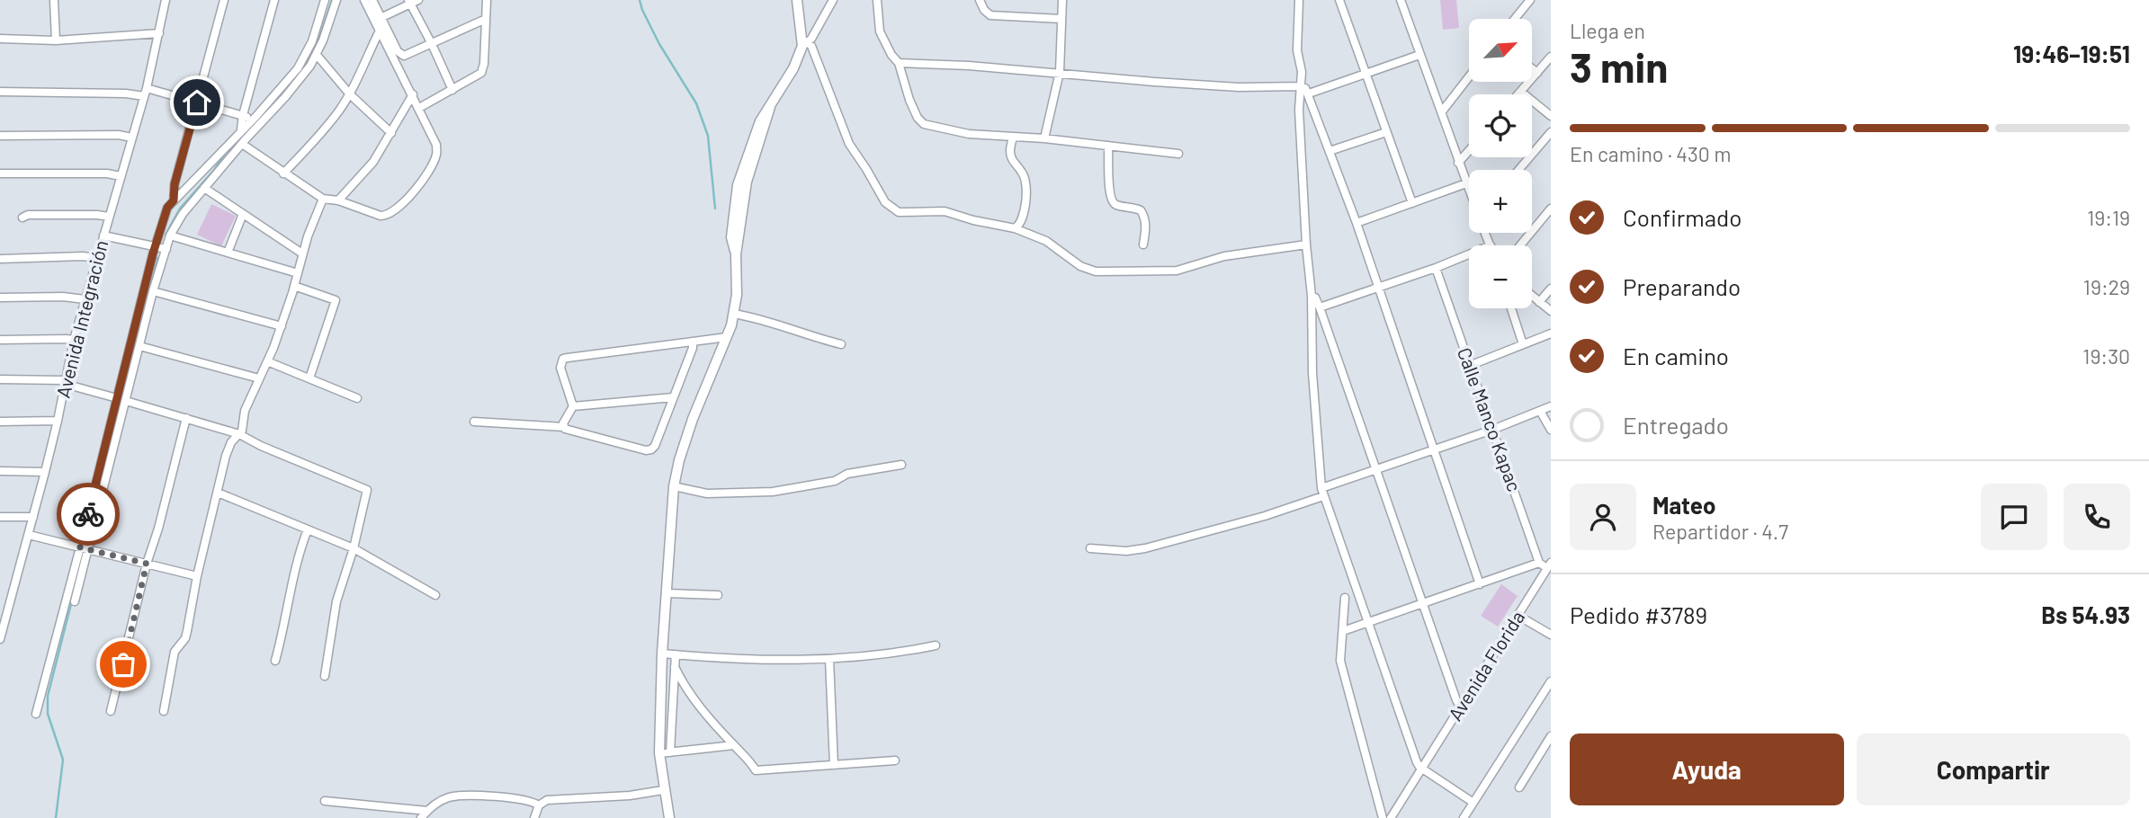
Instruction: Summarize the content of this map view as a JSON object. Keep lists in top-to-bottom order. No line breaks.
{"streets":{"street":["Avenida Integración","Calle Manco Kapac","Avenida Florida"]},"north":"top right","page":{"heading":["3 min","Llega en","19:46–19:51"],"panel":["Mateo","Repartidor · 4.7","Pedido #3789","Bs 54.93"],"map_buttons":["+","−"],"bar":"En camino · 430 m","list":[["Confirmado","19:19"],["Preparando","19:29"],["En camino","19:30"],"Entregado"],"buttons":["Ayuda","Compartir"]}}
